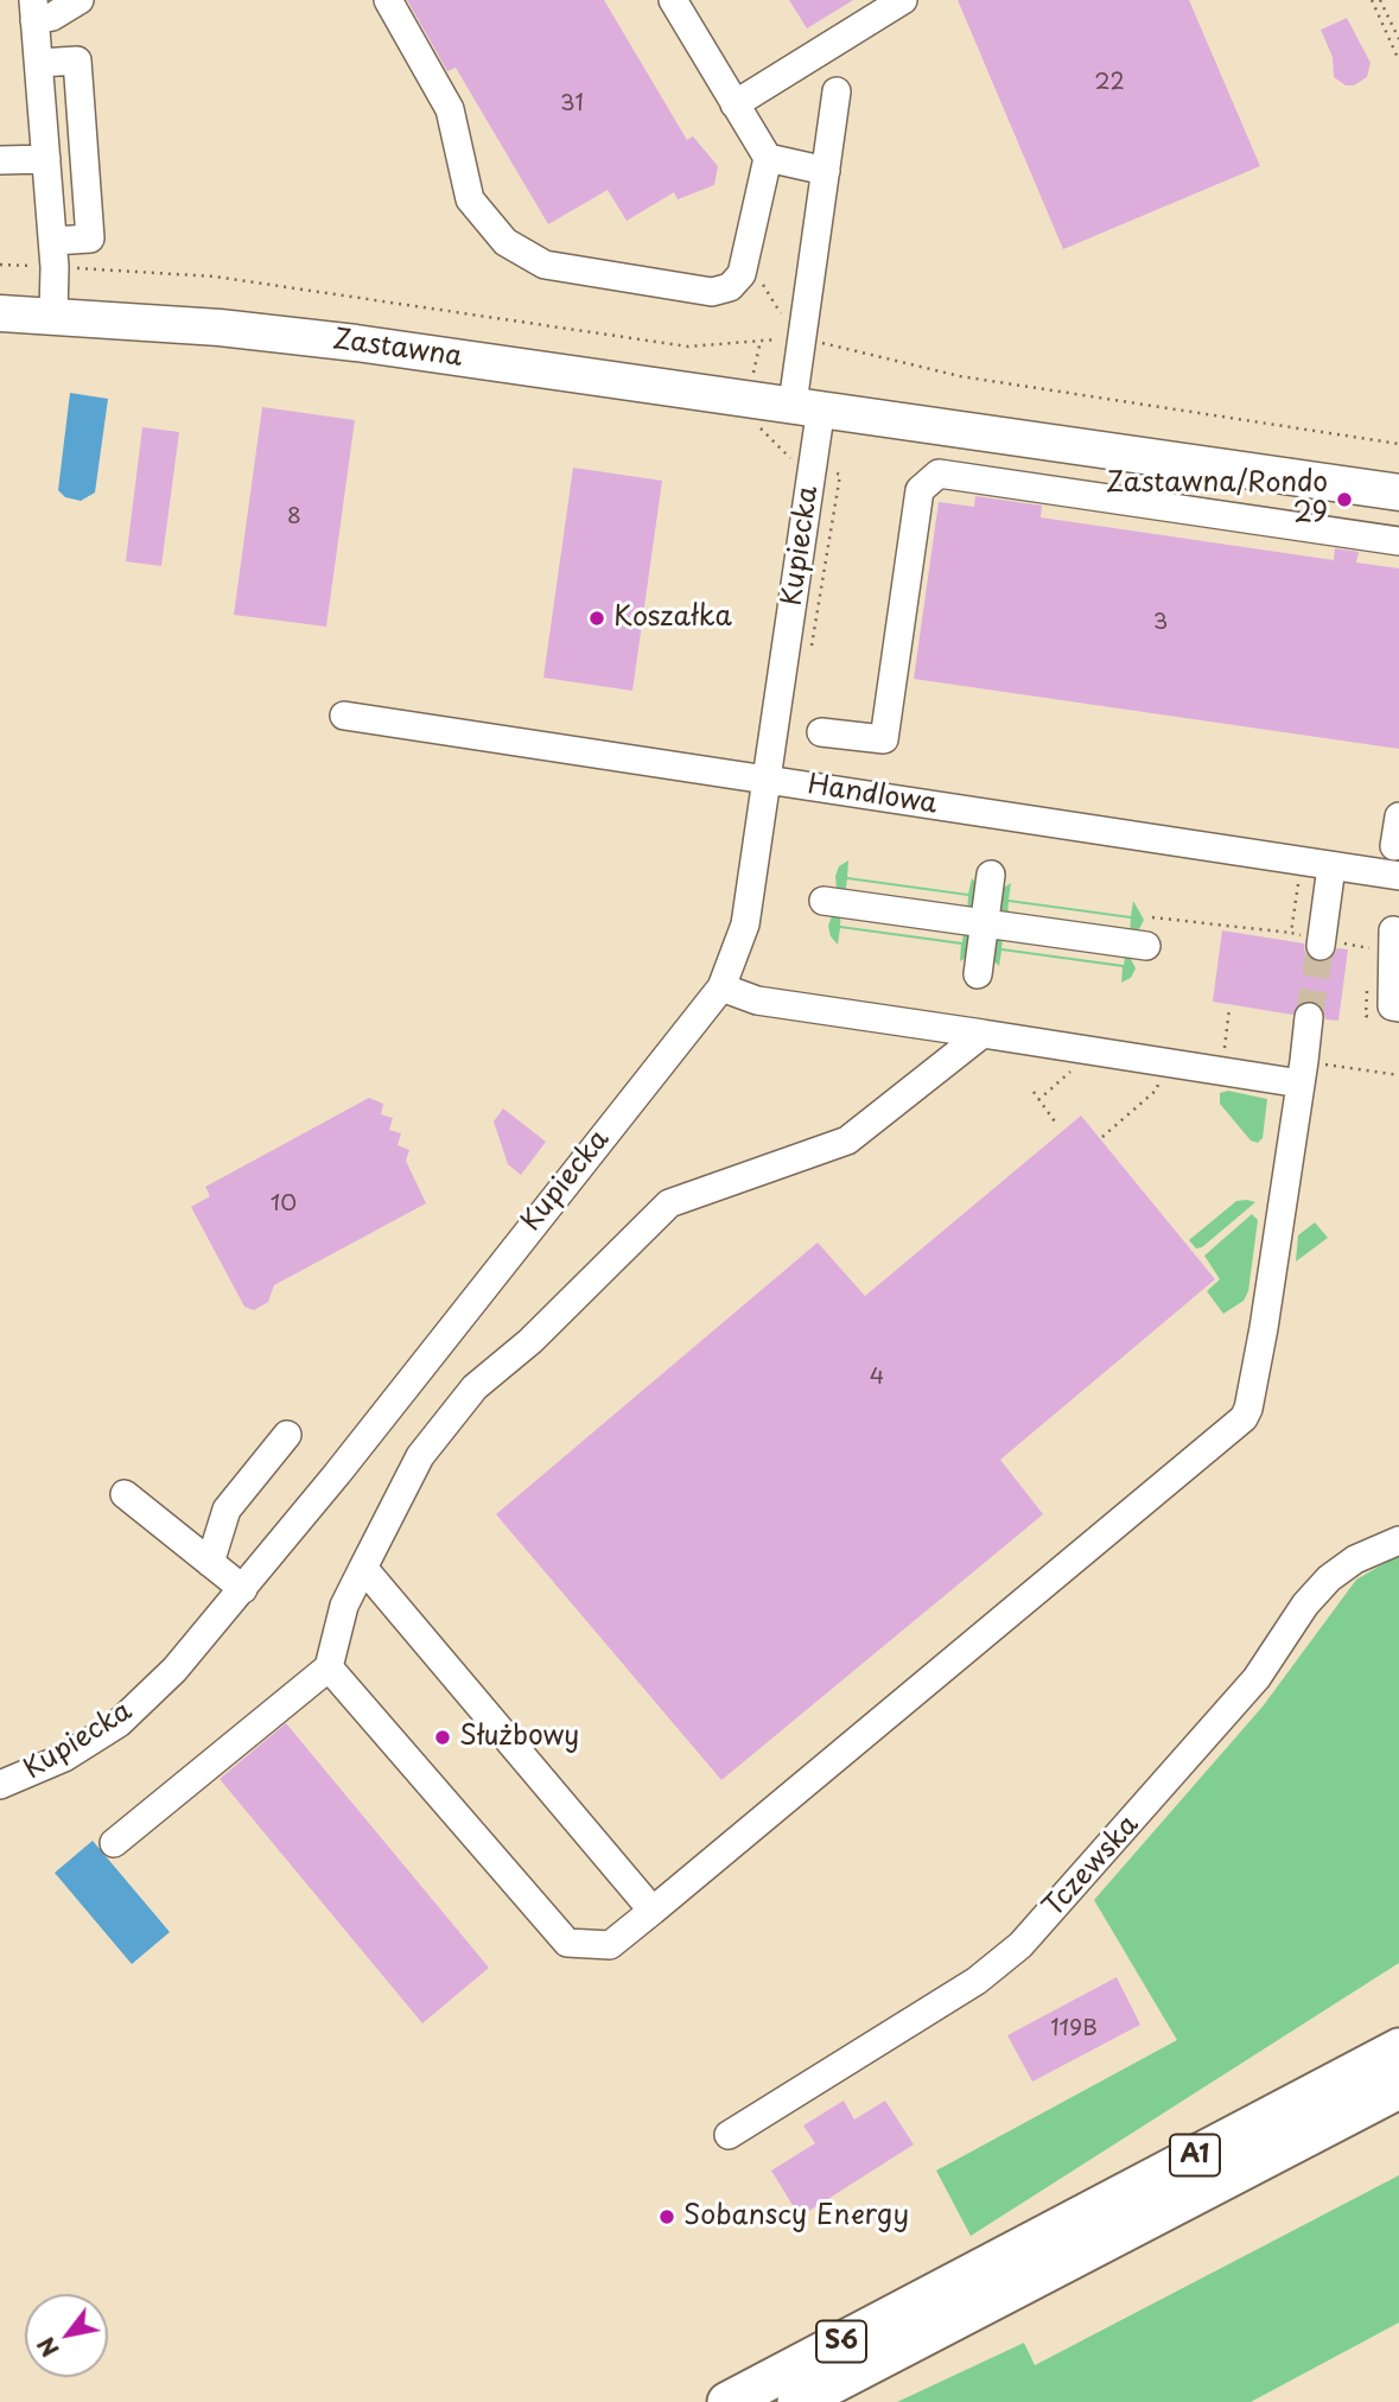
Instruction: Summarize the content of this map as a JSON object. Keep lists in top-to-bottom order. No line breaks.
{"streets":{"highway":["A1","S6"],"main road":["Zastawna"],"street":["Kupiecka","Handlowa","Tczewska"]},"crossings":[["Zastawna","Kupiecka"],["Kupiecka","Handlowa"],["A1","S6"]],"places":["Zastawna/Rondo 29","Koszałka","Służbowy","Sobanscy Energy"],"house_numbers":["22","31","8","3","10","4","119B"],"north":"bottom left"}
